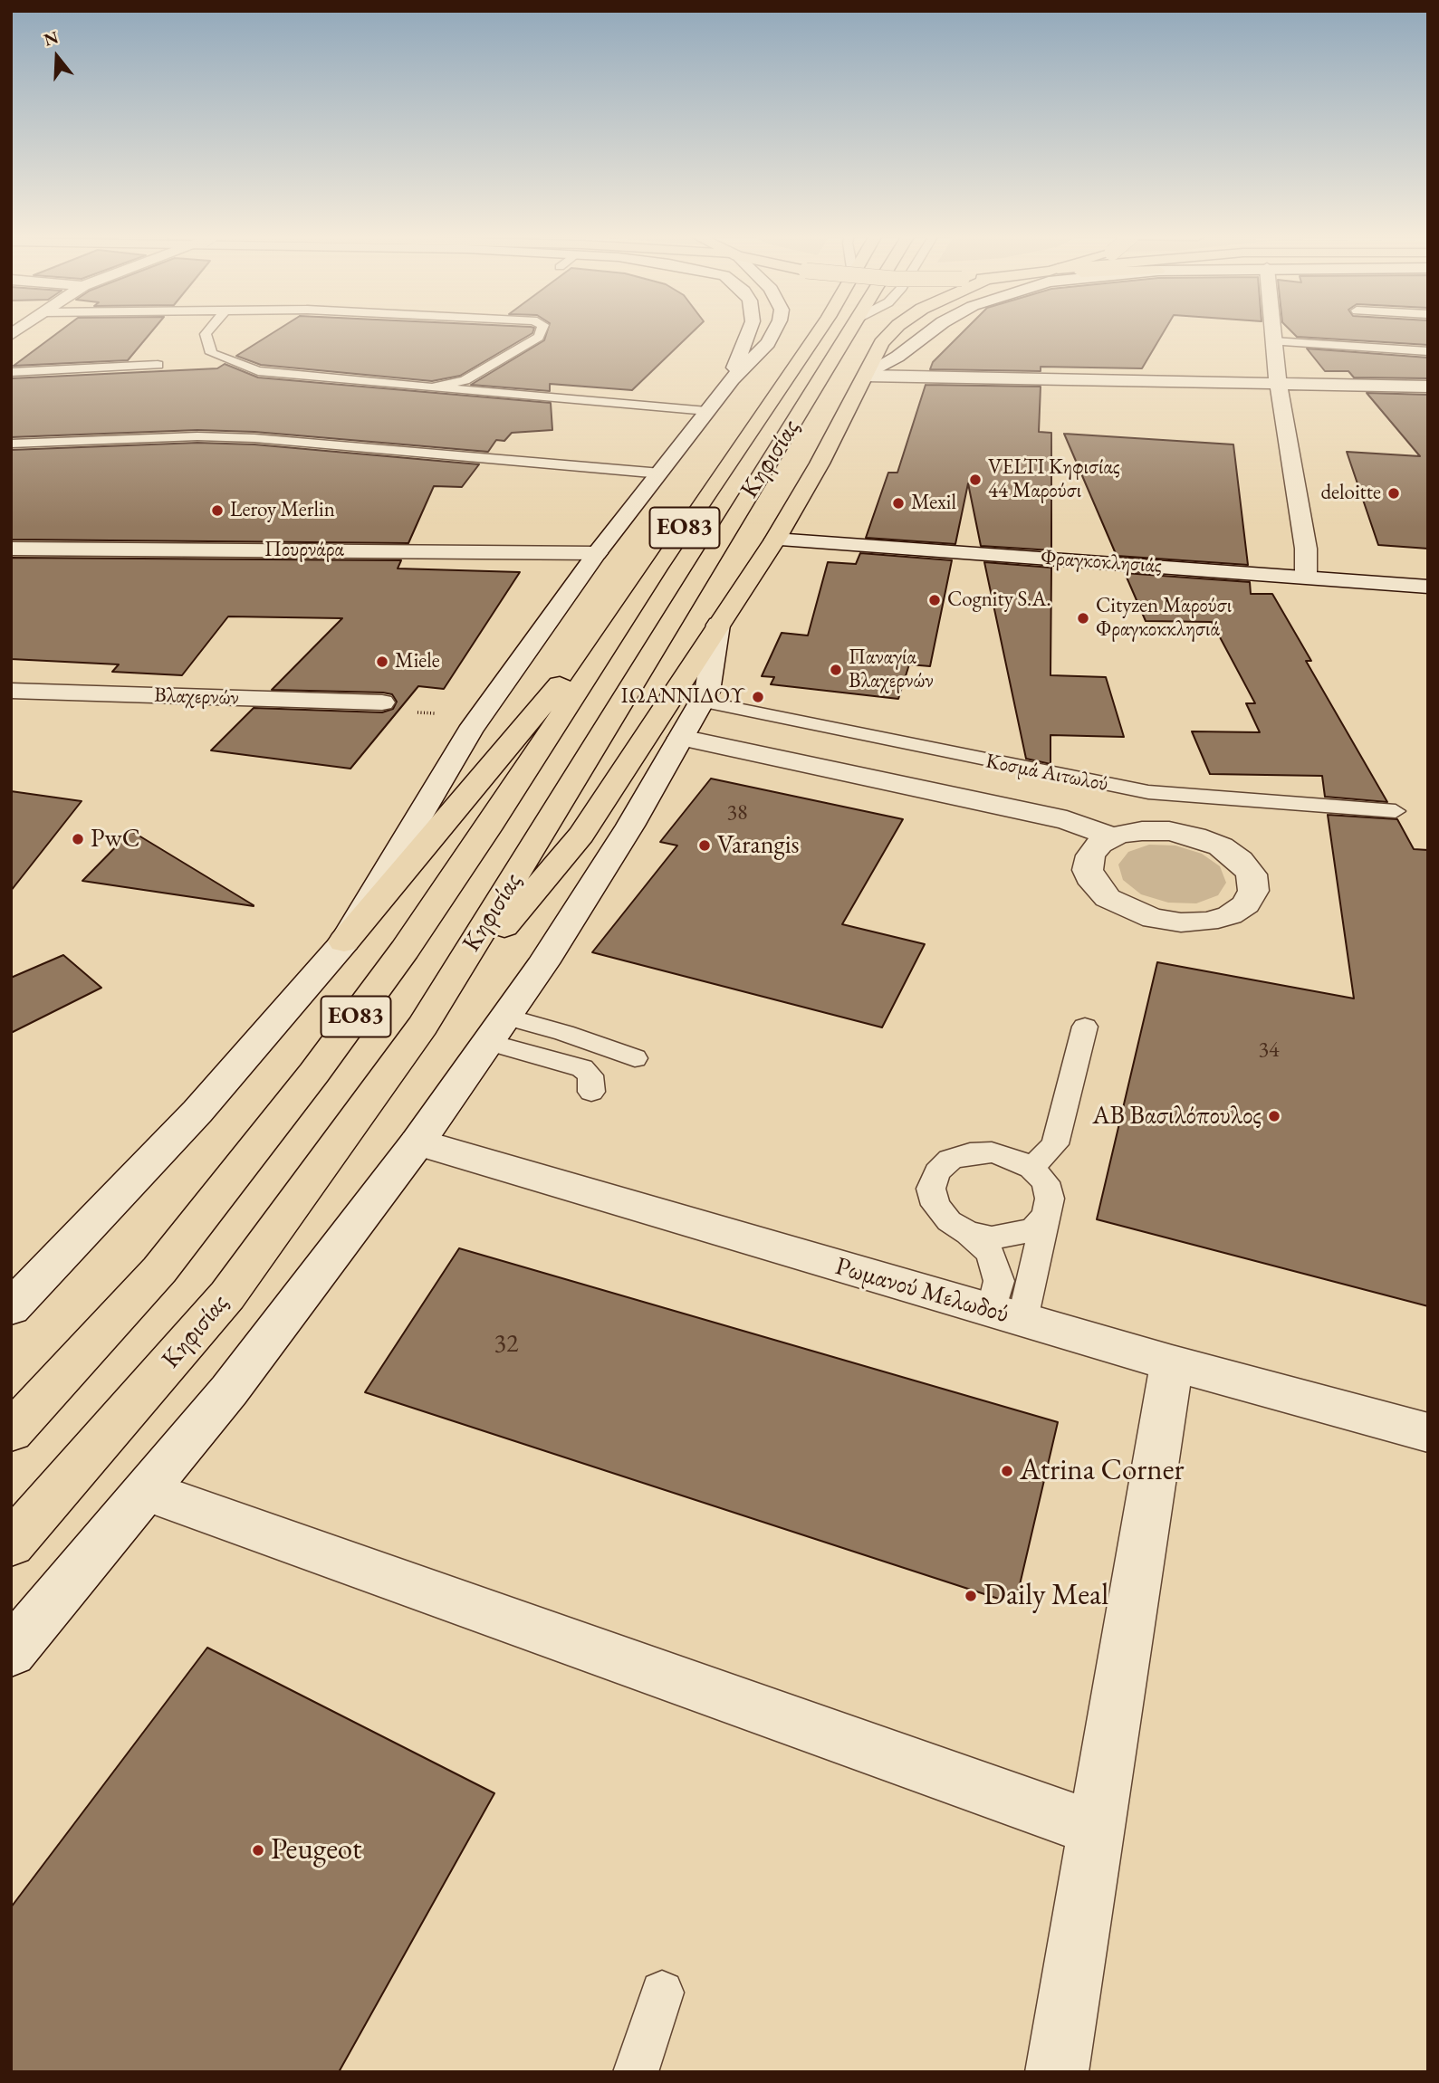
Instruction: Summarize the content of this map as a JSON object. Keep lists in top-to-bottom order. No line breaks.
{"streets":{"main road":["Κηφισίας","ΕΟ83"],"street":["Πουρνάρα","Φραγκοκλησιάς","Βλαχερνών","Ρωμανού Μελωδού"],"lane":["Κοσμά Αιτωλού"]},"crossings":[["Κηφισίας","Φραγκοκλησιάς"]],"places":["VELTI Κηφισίας 44 Μαρούσι","deloitte","Mexil","Leroy Merlin","Cognity S.A.","Cityzen Μαρούσι Φραγκοκκλησιά","Miele","Παναγία Βλαχερνών","ΙΩΑΝΝΙΔΟΥ","PwC","Varangis","ΑΒ Βασιλόπουλος","Atrina Corner","Daily Meal","Peugeot"],"house_numbers":["38","34","32"],"north":"top"}
